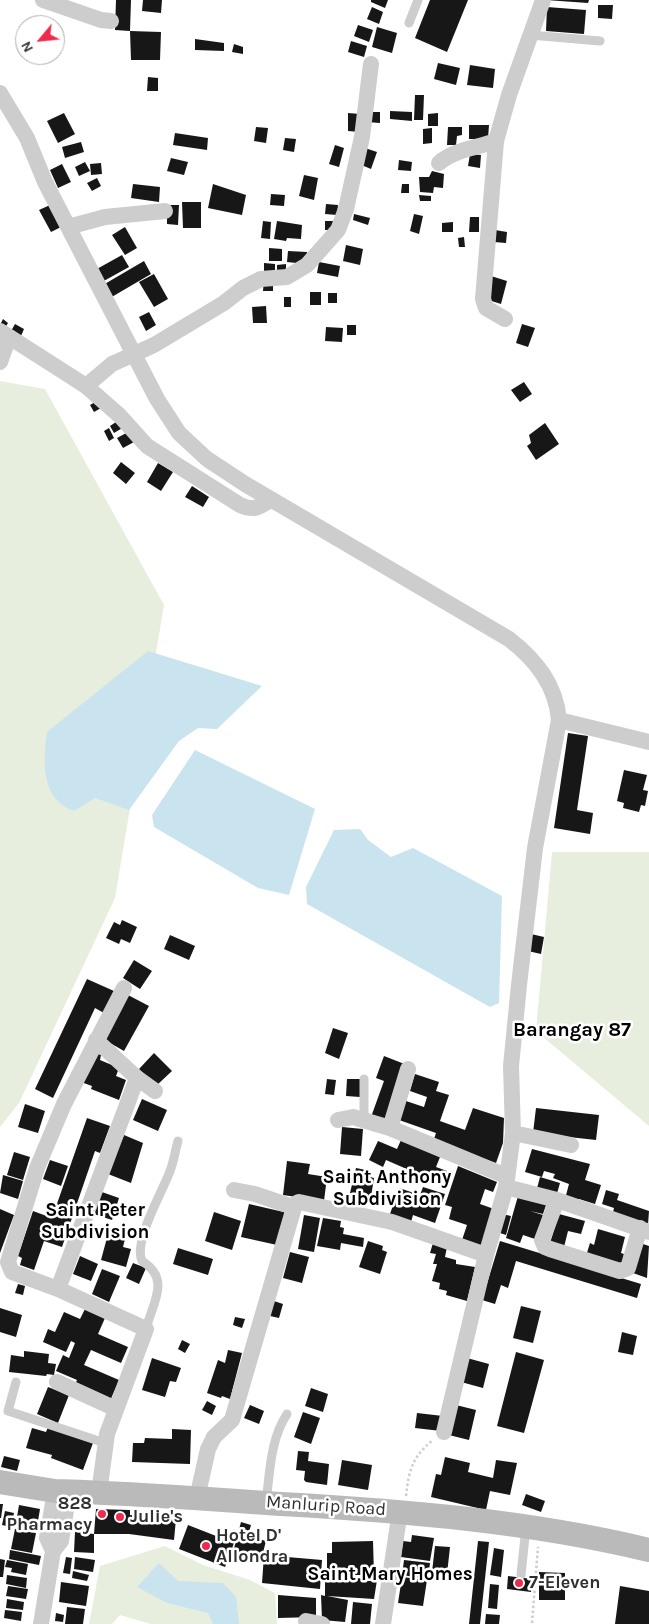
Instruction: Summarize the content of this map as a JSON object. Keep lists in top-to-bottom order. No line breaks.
{"streets":{"main road":["Manlurip Road"]},"districts":["Barangay 87","Saint Anthony Subdivision","Saint Peter Subdivision","Saint Mary Homes"],"places":["828 Pharmacy","Julie's","Hotel D' Allondra","7-Eleven"],"north":"bottom left"}
